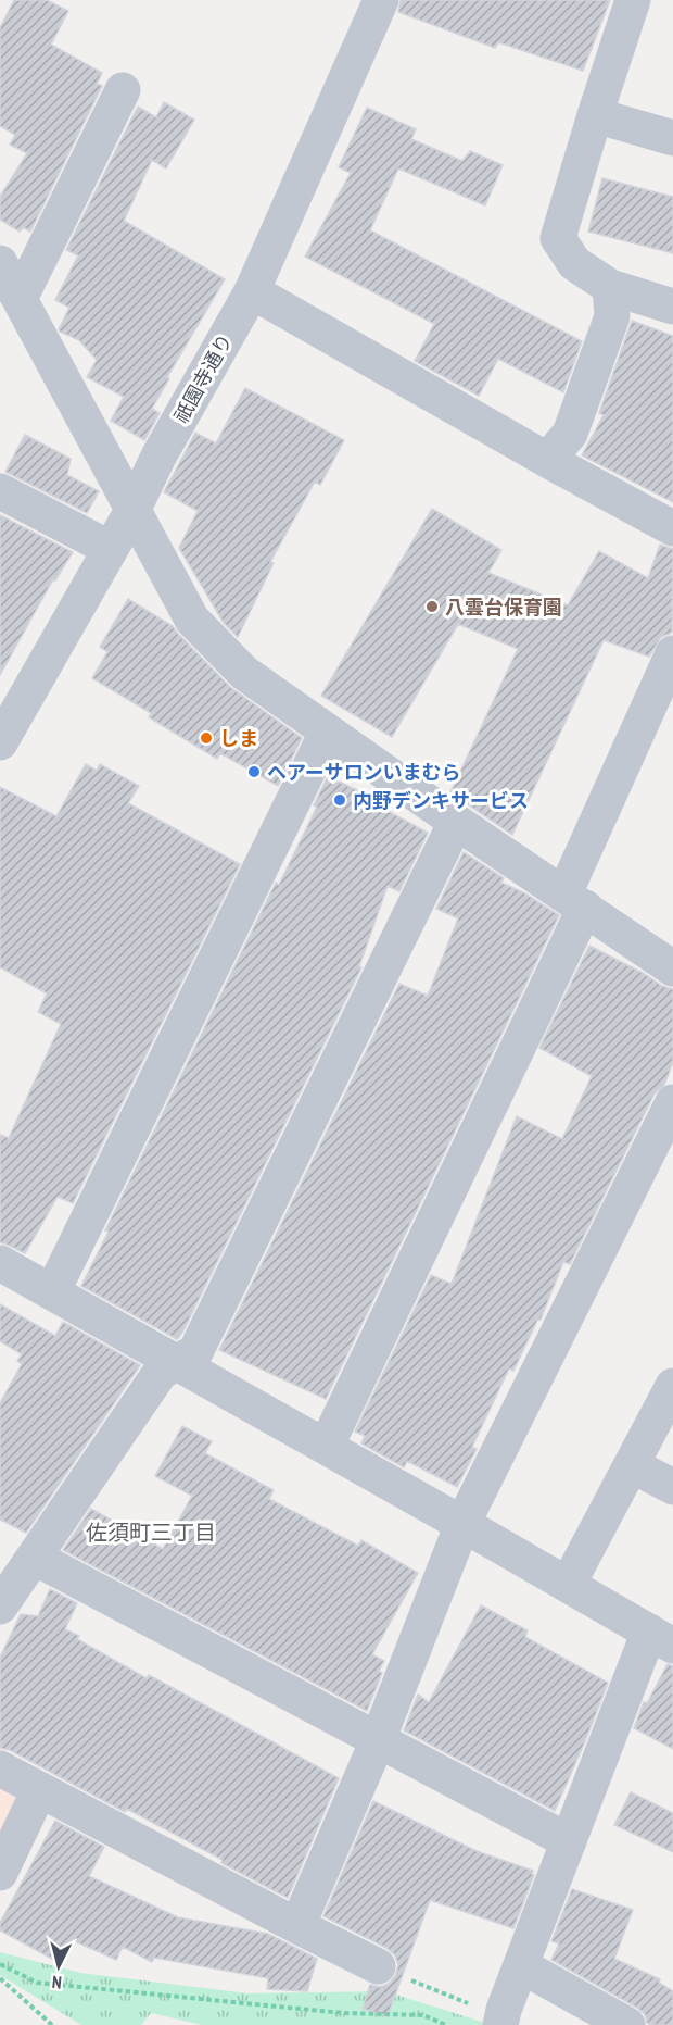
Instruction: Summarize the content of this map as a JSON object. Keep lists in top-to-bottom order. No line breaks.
{"streets":{"street":["祇園寺通り"]},"districts":["佐須町三丁目"],"places":["八雲台保育園","しま","ヘアーサロンいまむら","内野デンキサービス"],"north":"bottom"}
